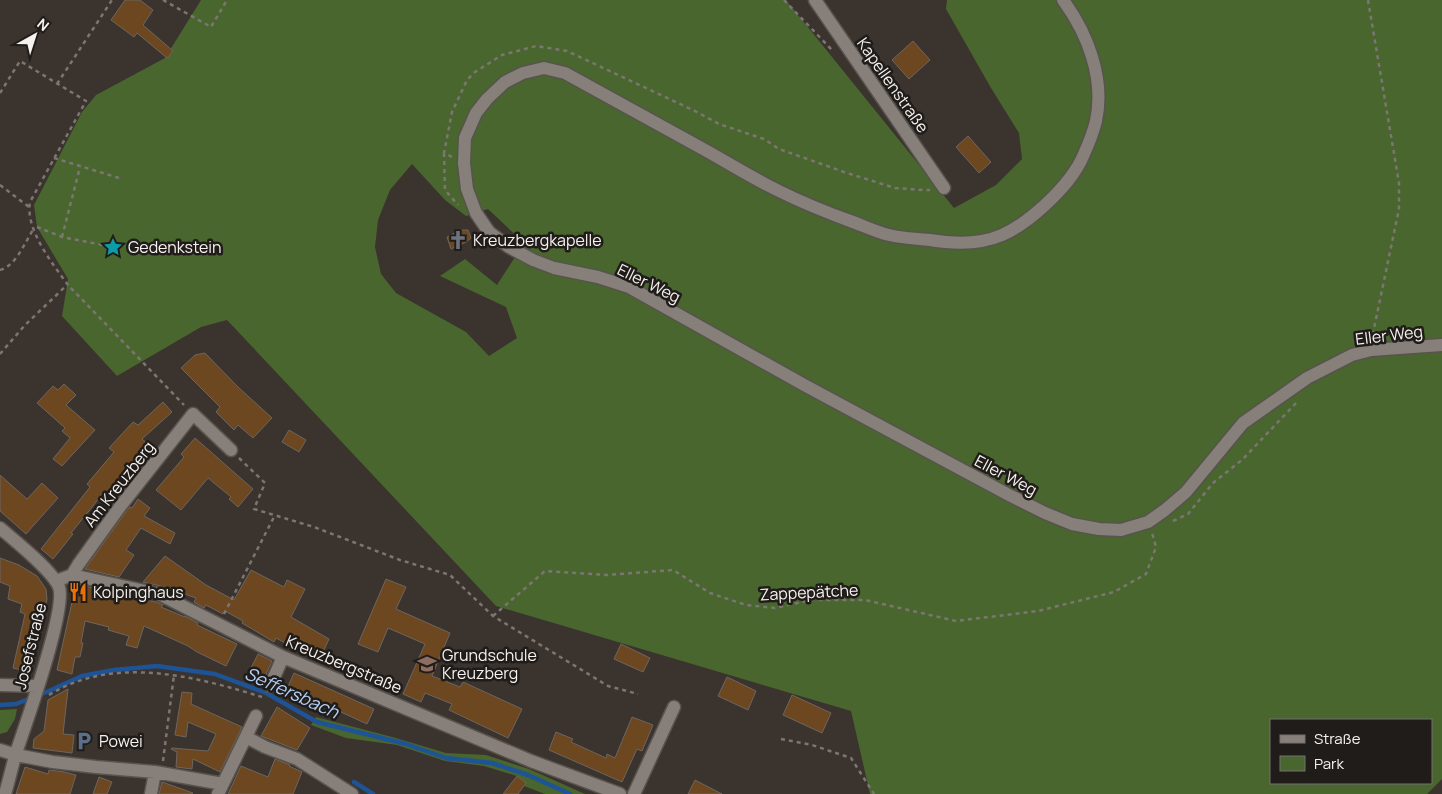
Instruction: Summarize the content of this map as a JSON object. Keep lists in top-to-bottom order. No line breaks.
{"streets":{"street":["Kapellenstraße","Eller Weg","Am Kreuzberg","Josefstraße","Kreuzbergstraße"],"path":["Zappepätche"]},"crossings":[["Eller Weg","Zappepätche"],["Am Kreuzberg","Kreuzbergstraße"]],"water":["Seffersbach"],"places":{"church":["Kreuzbergkapelle"],"place":["Gedenkstein"],"restaurant":["Kolpinghaus"],"school or university":["Grundschule Kreuzberg"],"parking":["Powei"]},"legend":["Straße","Park"],"north":"top right"}
